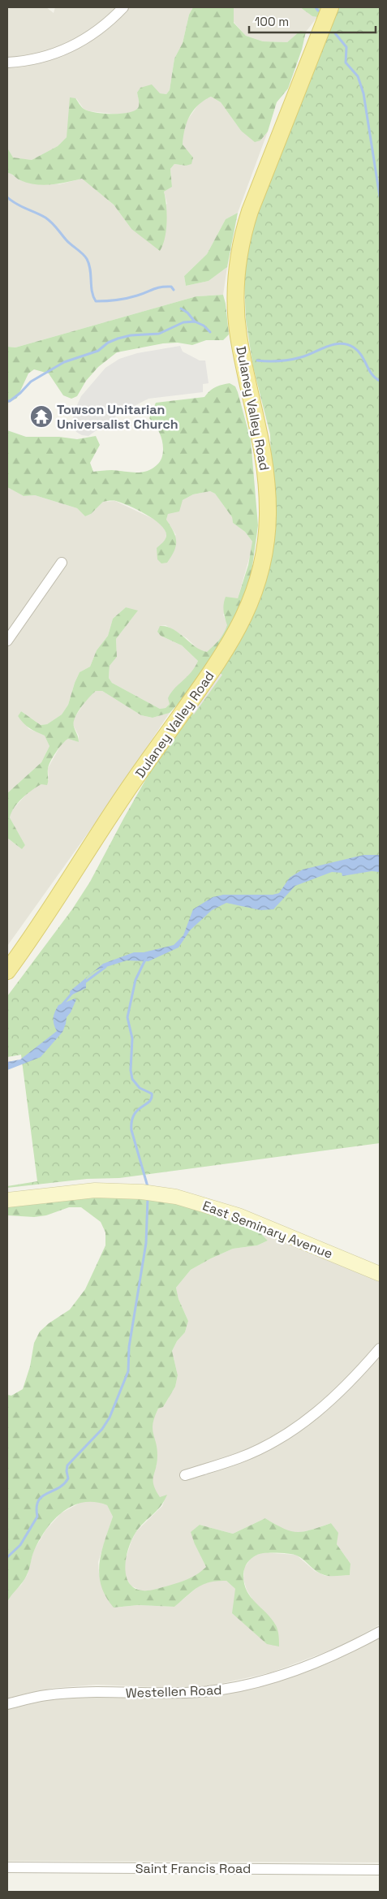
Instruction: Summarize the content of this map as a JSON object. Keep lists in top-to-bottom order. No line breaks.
{"streets":{"main road":["Dulaney Valley Road"],"street":["East Seminary Avenue","Westellen Road","Saint Francis Road"]},"places":{"temple":["Towson Unitarian Universalist Church"]},"scale_bar":"100 m"}
